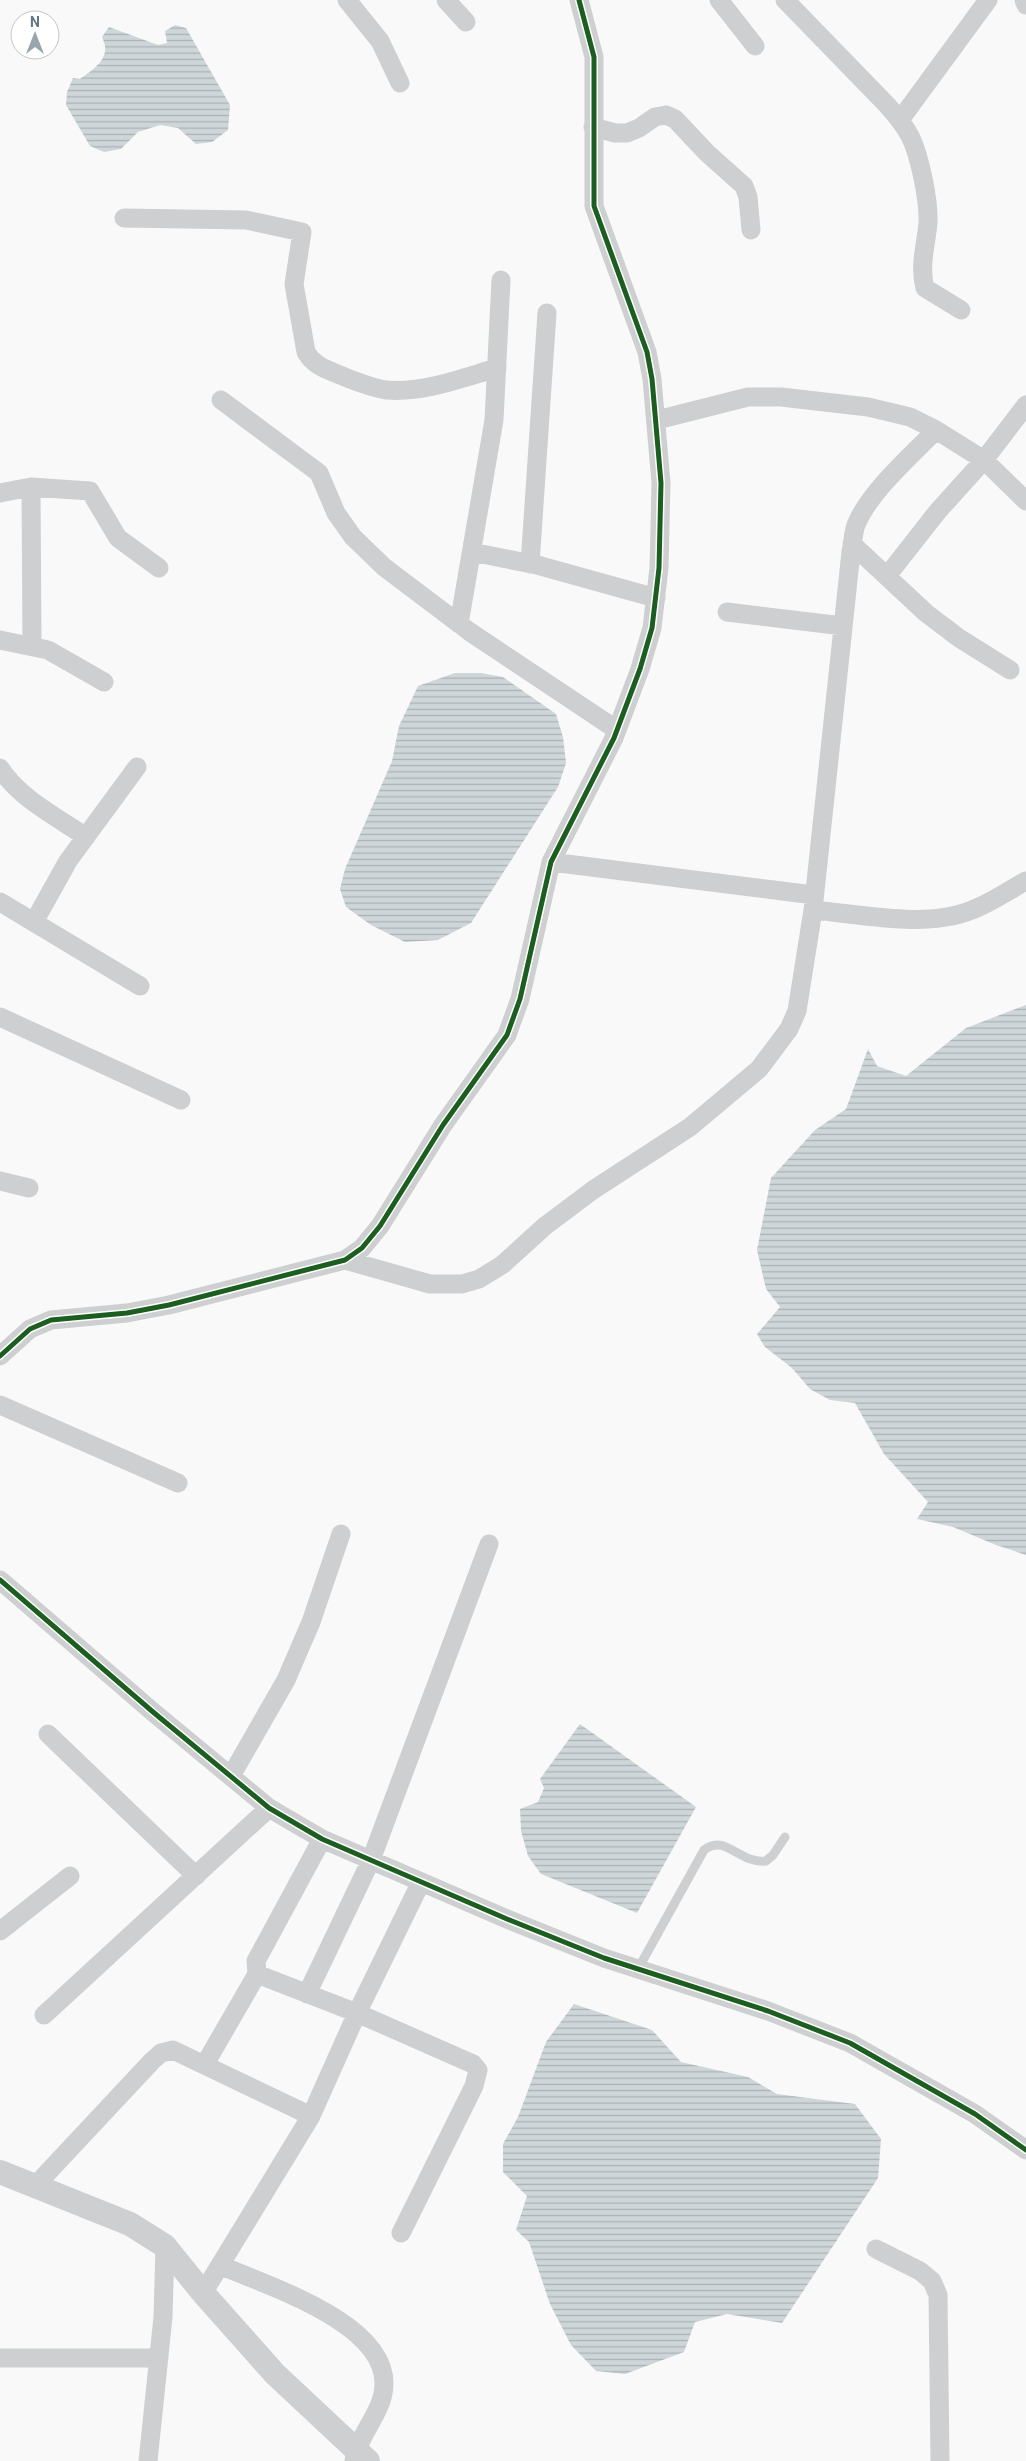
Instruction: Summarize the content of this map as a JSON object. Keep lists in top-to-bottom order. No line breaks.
{"north":"top"}
